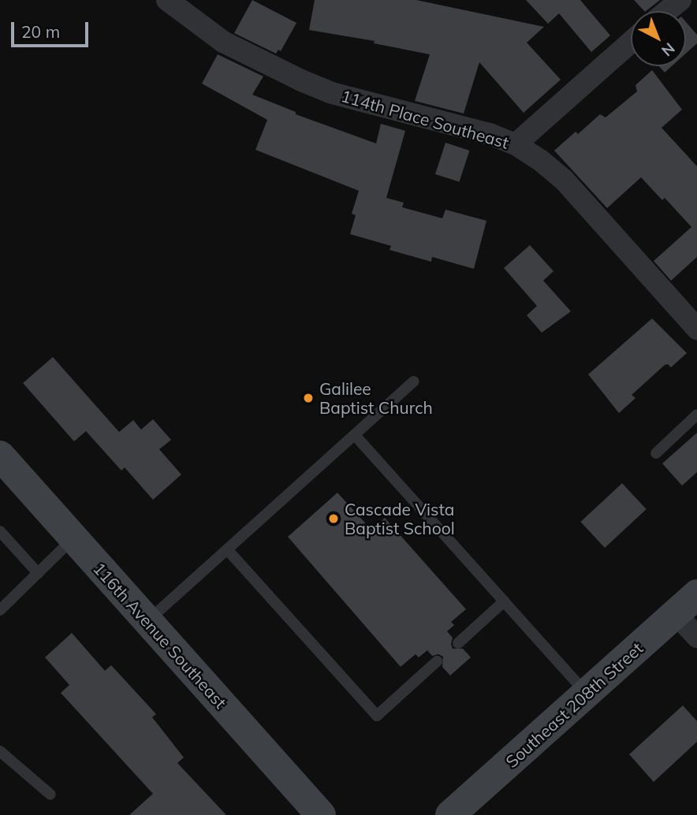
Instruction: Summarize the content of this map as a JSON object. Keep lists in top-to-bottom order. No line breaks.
{"streets":{"main road":["116th Avenue Southeast","Southeast 208th Street"],"street":["114th Place Southeast"]},"places":["Galilee Baptist Church","Cascade Vista Baptist School"],"scale_bar":"20 m","north":"bottom right"}
